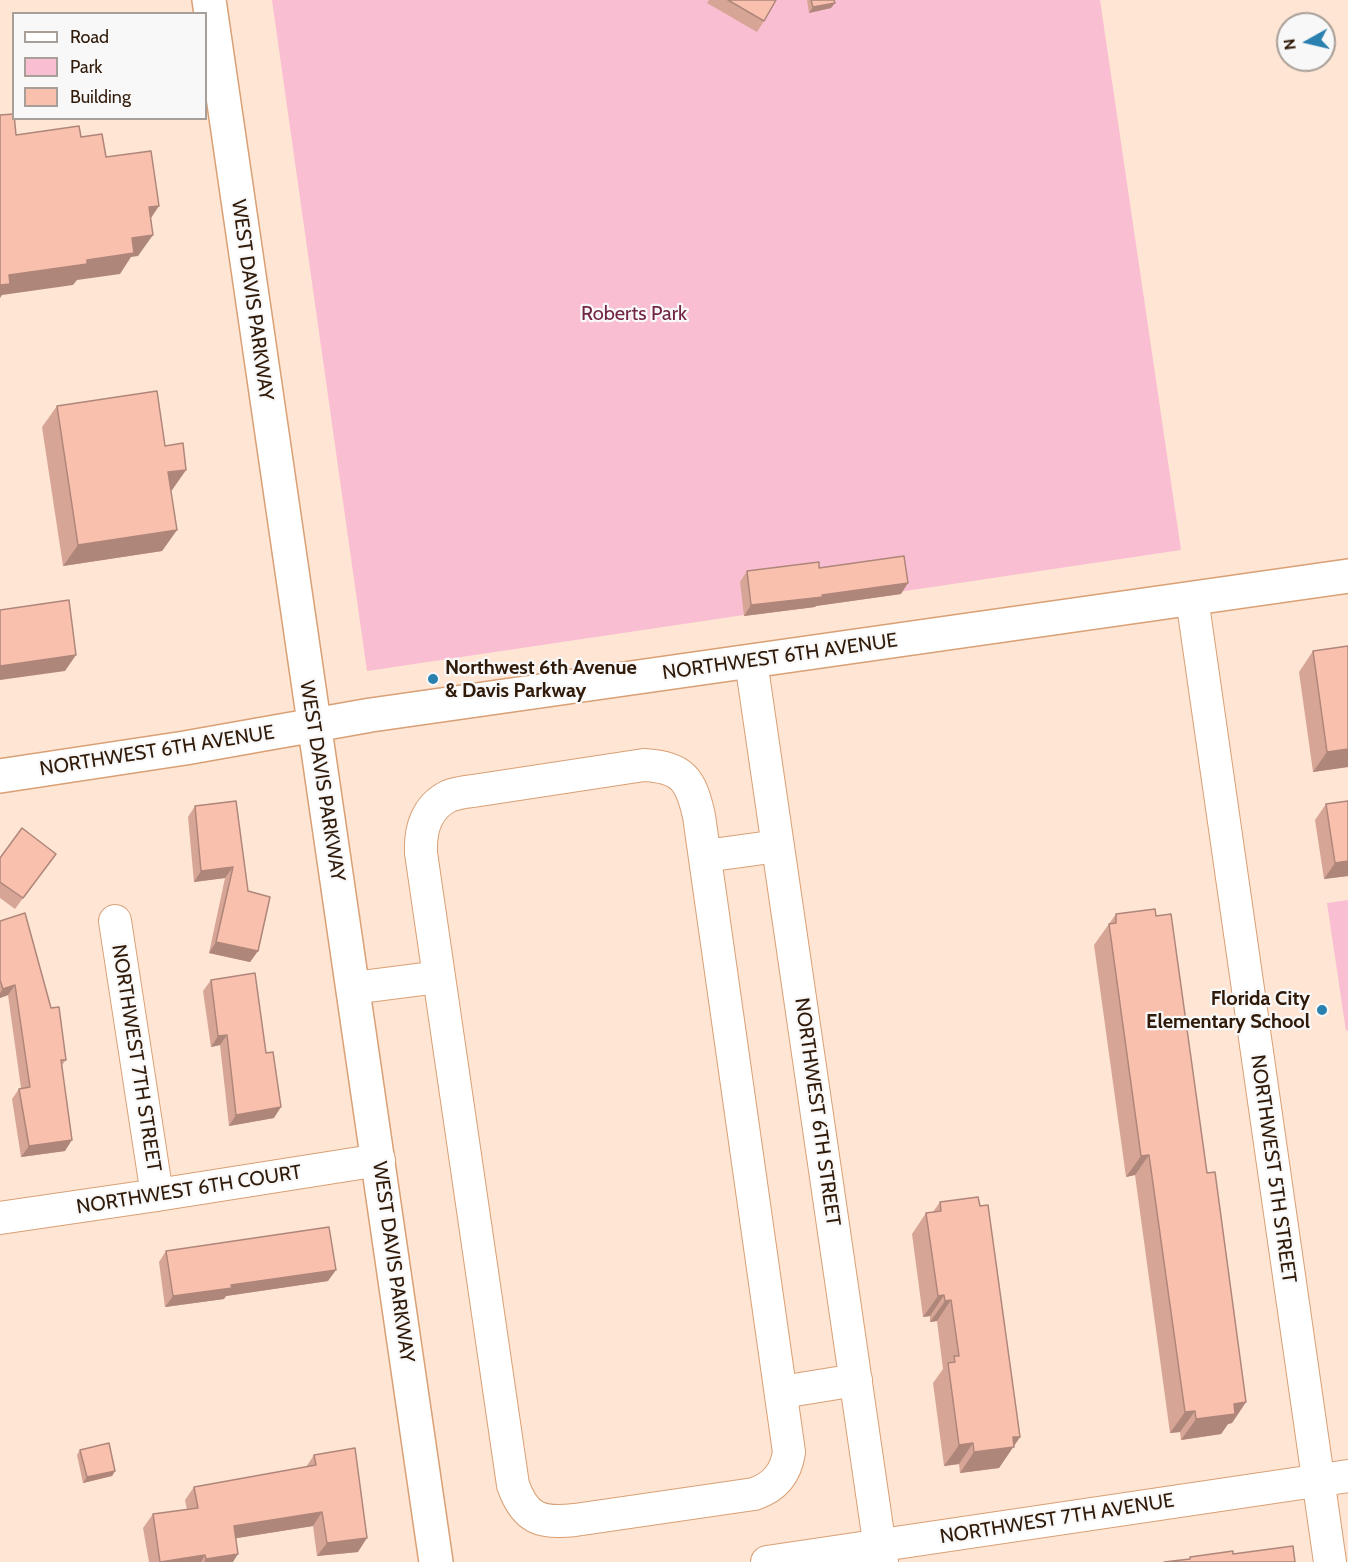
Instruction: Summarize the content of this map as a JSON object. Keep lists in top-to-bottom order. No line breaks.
{"streets":{"street":["WEST DAVIS PARKWAY","NORTHWEST 6TH AVENUE","NORTHWEST 7TH STREET","NORTHWEST 6TH STREET","NORTHWEST 5TH STREET","NORTHWEST 6TH COURT","NORTHWEST 7TH AVENUE"]},"crossings":[["WEST DAVIS PARKWAY","NORTHWEST 6TH AVENUE"],["WEST DAVIS PARKWAY","NORTHWEST 6TH COURT"],["NORTHWEST 6TH AVENUE","NORTHWEST 6TH STREET"],["NORTHWEST 6TH AVENUE","NORTHWEST 5TH STREET"],["NORTHWEST 7TH STREET","NORTHWEST 6TH COURT"],["NORTHWEST 6TH STREET","NORTHWEST 7TH AVENUE"],["NORTHWEST 5TH STREET","NORTHWEST 7TH AVENUE"]],"parks":["Roberts Park"],"places":["Northwest 6th Avenue & Davis Parkway","Florida City Elementary School"],"legend":["Road","Park","Building"],"north":"left"}
